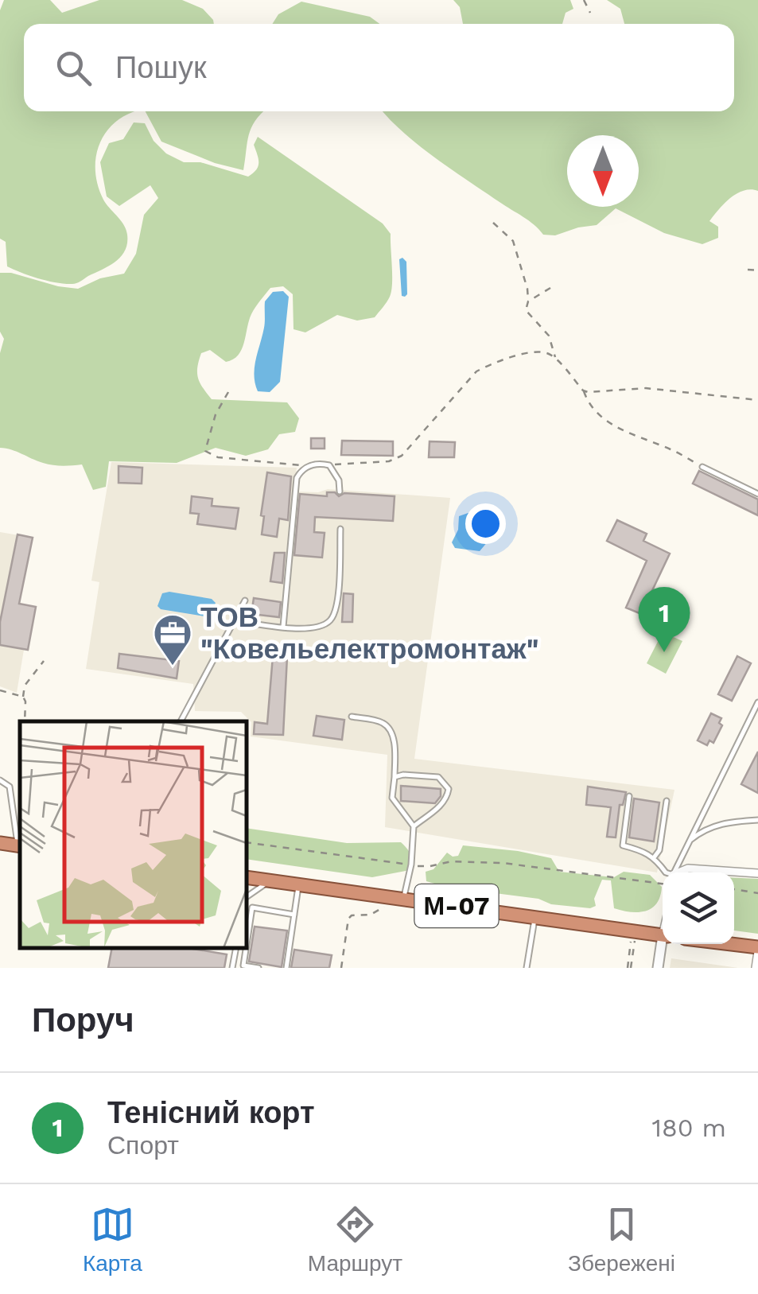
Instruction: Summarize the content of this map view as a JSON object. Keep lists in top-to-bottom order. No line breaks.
{"streets":{"highway":["М-07"]},"places":{"office":["ТОВ \"Ковельелектромонтаж\""]},"north":"bottom","page":{"search":"Пошук","pins":"1","heading":"Поруч","list":[{"mark":"1","name":"Тенісний корт","note":"Спорт","value":"180 m"}],"nav":["Карта","Маршрут","Збережені"]}}
